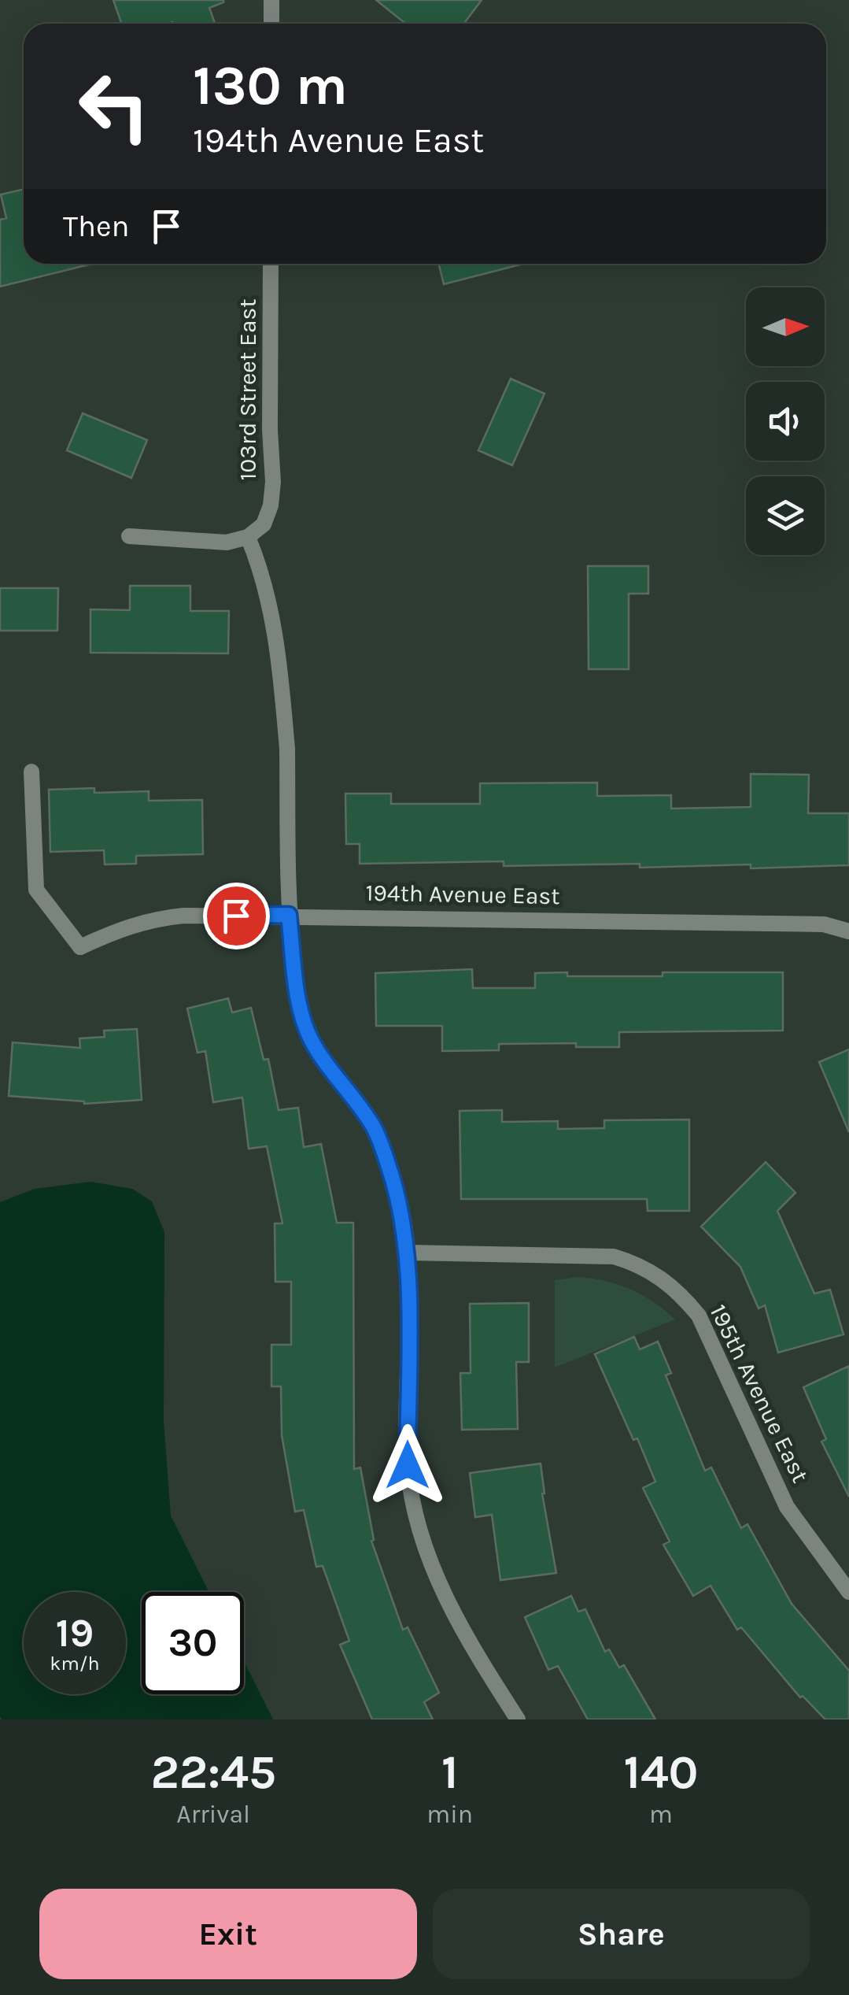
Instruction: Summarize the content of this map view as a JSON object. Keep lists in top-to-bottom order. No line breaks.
{"streets":{"street":["103rd Street East","194th Avenue East","195th Avenue East"]},"north":"right","page":{"turn":["130 m","194th Avenue East"],"then":"Then","speed":"19 km/h","limit":"30","eta":["22:45","Arrival","1","min","140","m"],"buttons":["Exit","Share"]}}
